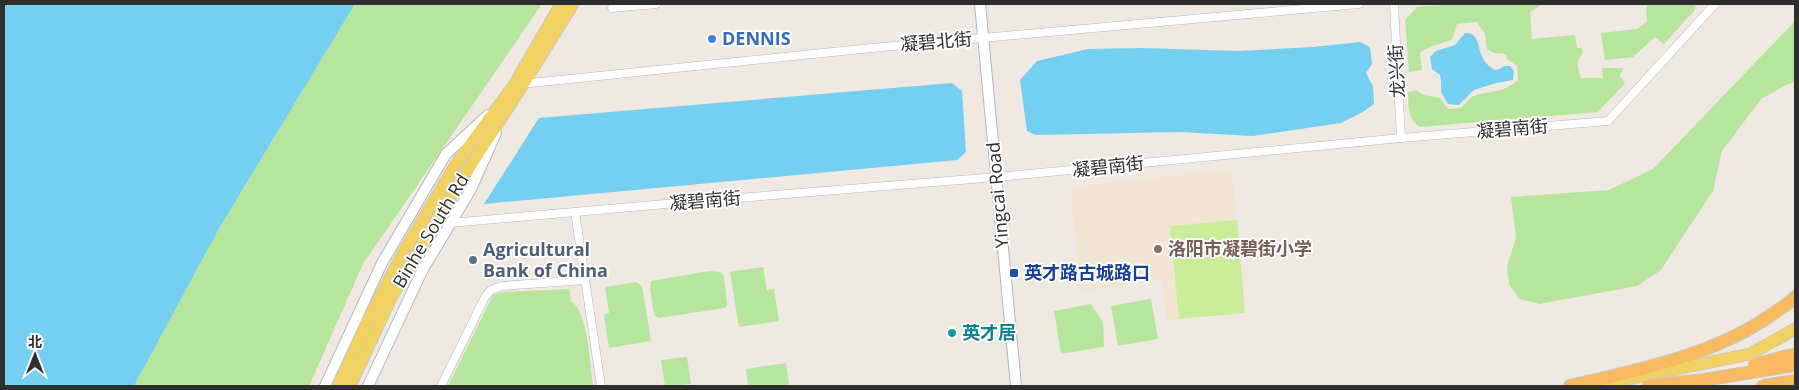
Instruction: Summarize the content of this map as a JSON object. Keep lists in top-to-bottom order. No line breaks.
{"streets":{"main road":["Yingcai Road","Binhe South Rd"],"street":["凝碧北街","龙兴街","凝碧南街"]},"crossings":[["凝碧北街","Yingcai Road"],["凝碧北街","Binhe South Rd"],["龙兴街","凝碧南街"],["凝碧南街","Yingcai Road"]],"places":{"other":["DENNIS","洛阳市凝碧街小学","Agricultural Bank of China","英才居"],"transit":["英才路古城路口"]},"north":"top"}
